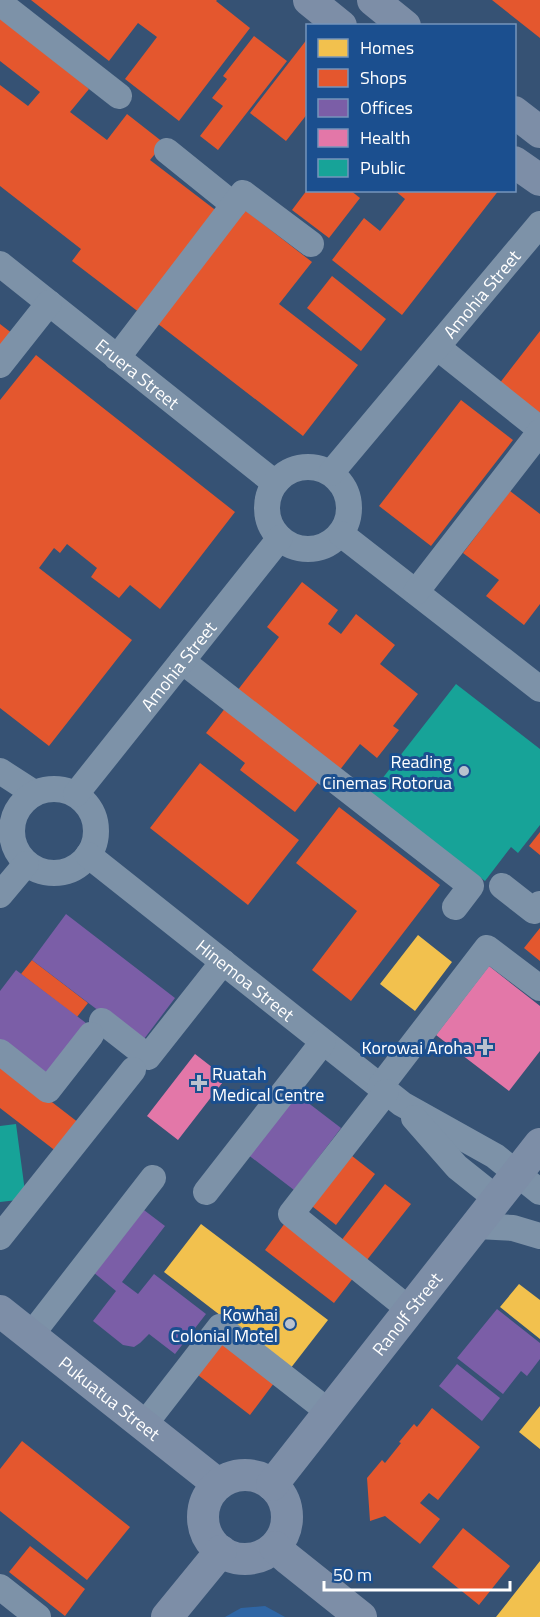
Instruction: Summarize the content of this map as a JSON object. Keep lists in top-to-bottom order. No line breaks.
{"streets":{"main road":["Ranolf Street","Pukuatua Street"],"street":["Amohia Street","Eruera Street","Hinemoa Street"]},"crossings":[["Amohia Street","Eruera Street"],["Amohia Street","Hinemoa Street"],["Hinemoa Street","Ranolf Street"],["Ranolf Street","Pukuatua Street"]],"places":{"other":["Reading Cinemas Rotorua","Kowhai Colonial Motel"],"health":["Korowai Aroha","Ruatah Medical Centre"]},"legend":["Homes","Shops","Offices","Health","Public"],"scale_bar":"50 m"}
